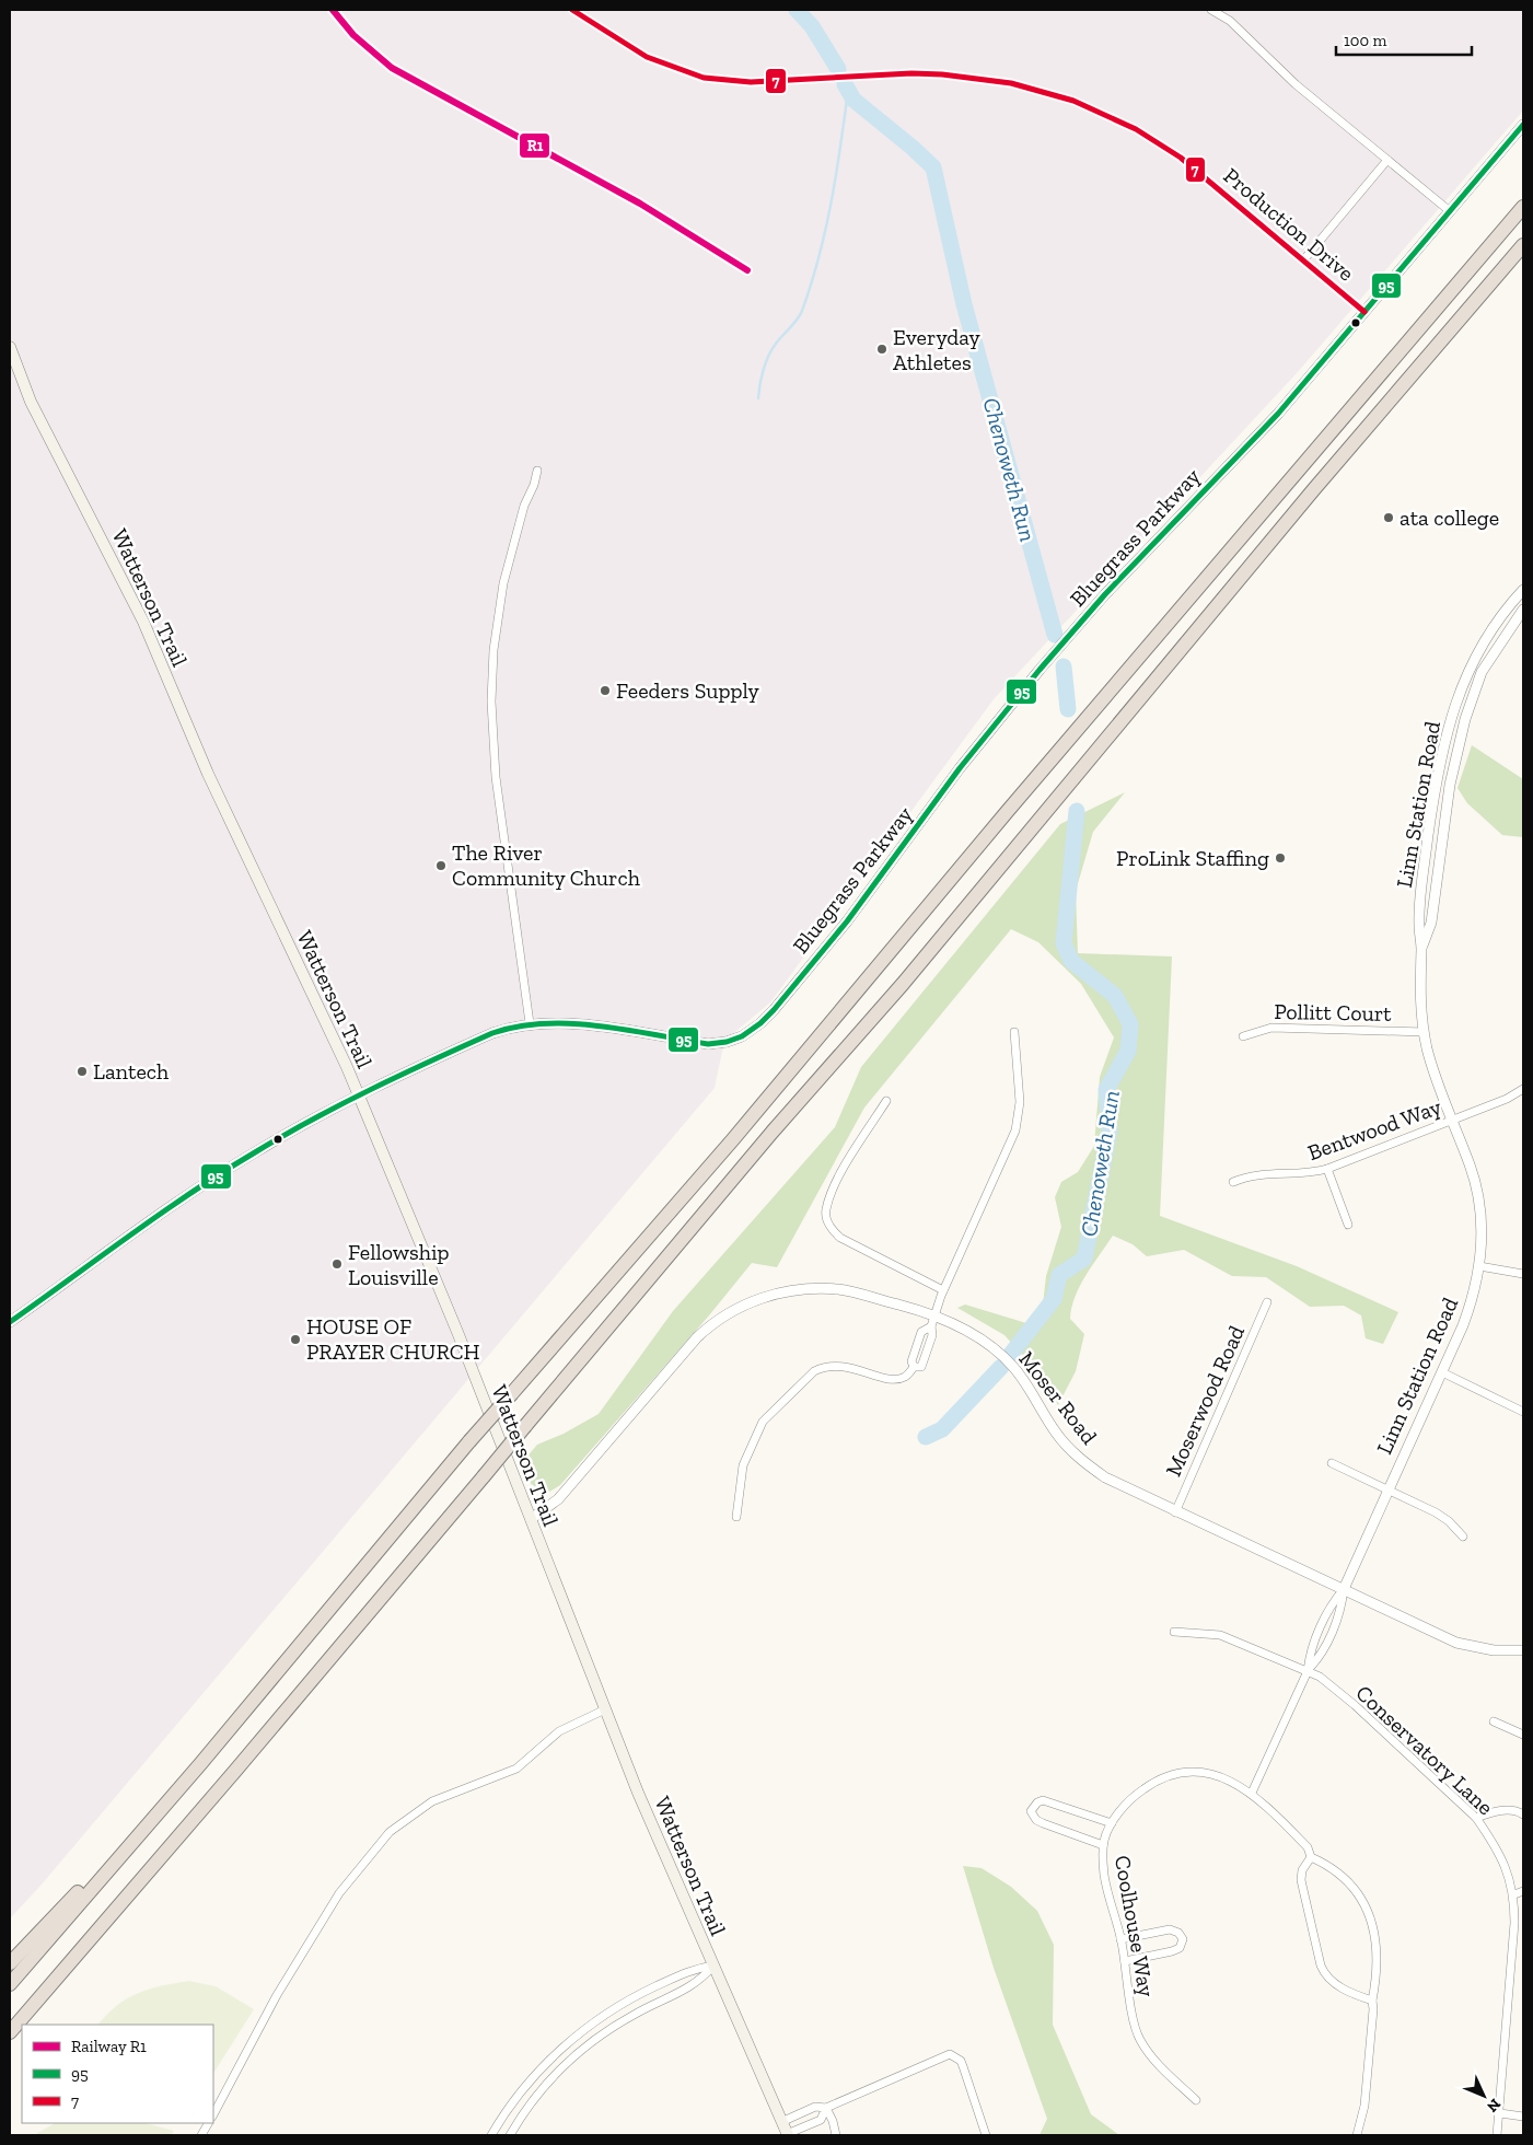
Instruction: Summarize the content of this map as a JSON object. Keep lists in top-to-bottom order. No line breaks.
{"streets":{"main road":["Watterson Trail"],"street":["Production Drive","Bluegrass Parkway","Linn Station Road","Pollitt Court","Bentwood Way","Moser Road","Moserwood Road","Conservatory Lane","Coolhouse Way"]},"crossings":[["Production Drive","Bluegrass Parkway"],["Bluegrass Parkway","Watterson Trail"],["Watterson Trail","Moser Road"],["Linn Station Road","Pollitt Court"],["Linn Station Road","Bentwood Way"],["Linn Station Road","Moser Road"],["Linn Station Road","Conservatory Lane"],["Linn Station Road","Coolhouse Way"],["Moser Road","Moserwood Road"]],"water":["Chenoweth Run"],"places":["Everyday Athletes","ata college","Feeders Supply","ProLink Staffing","The River Community Church","Lantech","Fellowship Louisville","HOUSE OF PRAYER CHURCH"],"lines":["rail line R1","transit line 7","transit line 95"],"legend":["Railway R1","95","7"],"scale_bar":"100 m","north":"bottom right"}
